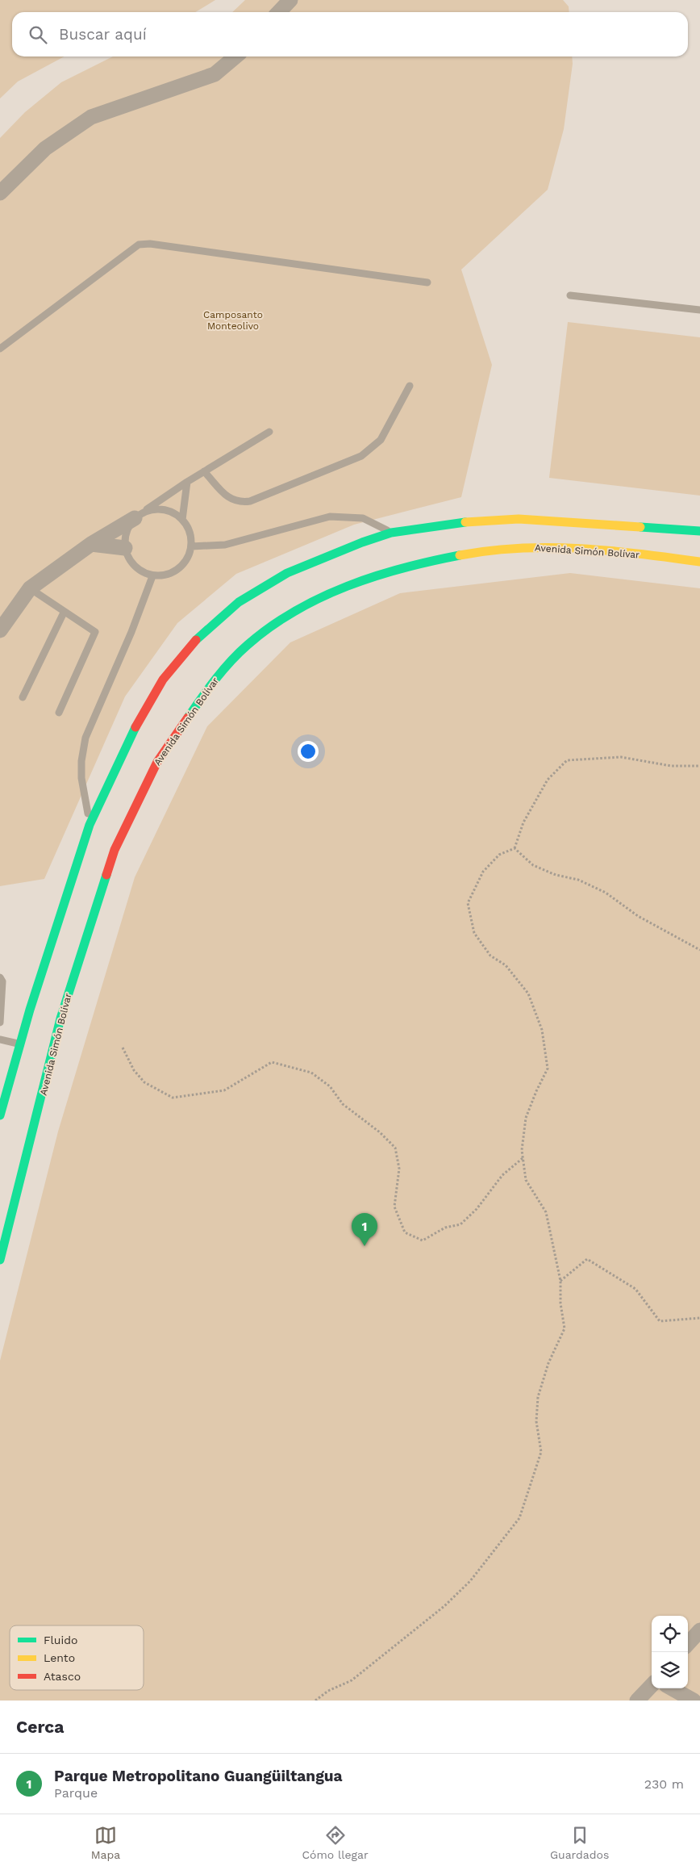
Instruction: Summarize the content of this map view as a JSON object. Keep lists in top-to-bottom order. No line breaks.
{"streets":{"highway":["Avenida Simón Bolívar"]},"parks":["Camposanto Monteolivo"],"legend":["Fluido","Lento","Atasco"],"page":{"search":"Buscar aquí","pins":"1","heading":"Cerca","list":[{"mark":"1","name":"Parque Metropolitano Guangüiltangua","note":"Parque","value":"230 m"}],"nav":["Mapa","Cómo llegar","Guardados"]}}
